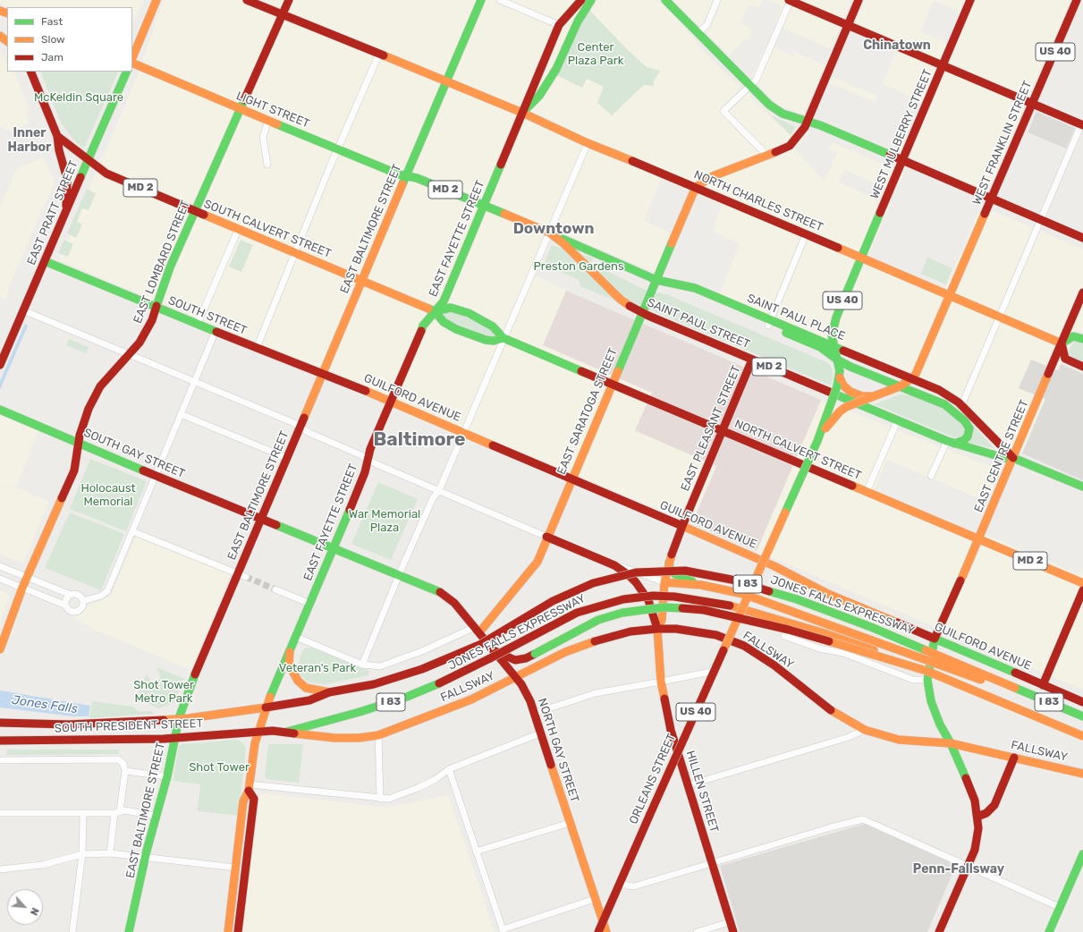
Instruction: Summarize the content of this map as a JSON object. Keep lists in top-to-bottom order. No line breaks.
{"streets":{"main road":["US 40","LIGHT STREET","WEST MULBERRY STREET","WEST FRANKLIN STREET","MD 2","NORTH CHARLES STREET","EAST PRATT STREET","SOUTH CALVERT STREET","EAST BALTIMORE STREET","EAST FAYETTE STREET","EAST LOMBARD STREET","SOUTH STREET","SAINT PAUL PLACE","SAINT PAUL STREET","GUILFORD AVENUE","EAST SARATOGA STREET","EAST PLEASANT STREET","NORTH CALVERT STREET","SOUTH GAY STREET","EAST CENTRE STREET","I 83","JONES FALLS EXPRESSWAY","FALLSWAY","SOUTH PRESIDENT STREET","NORTH GAY STREET","ORLEANS STREET","HILLEN STREET"]},"crossings":[["US 40","WEST MULBERRY STREET"],["US 40","WEST FRANKLIN STREET"],["US 40","NORTH CHARLES STREET"],["US 40","SAINT PAUL PLACE"],["US 40","ORLEANS STREET"],["LIGHT STREET","EAST BALTIMORE STREET"],["LIGHT STREET","EAST LOMBARD STREET"],["LIGHT STREET","SAINT PAUL STREET"],["WEST MULBERRY STREET","NORTH CHARLES STREET"],["WEST FRANKLIN STREET","NORTH CHARLES STREET"],["MD 2","EAST PRATT STREET"],["MD 2","SOUTH CALVERT STREET"],["NORTH CHARLES STREET","EAST BALTIMORE STREET"],["NORTH CHARLES STREET","EAST FAYETTE STREET"],["NORTH CHARLES STREET","EAST LOMBARD STREET"],["NORTH CHARLES STREET","EAST SARATOGA STREET"],["NORTH CHARLES STREET","EAST CENTRE STREET"],["EAST PRATT STREET","SOUTH CALVERT STREET"],["EAST PRATT STREET","SOUTH STREET"],["SOUTH CALVERT STREET","EAST BALTIMORE STREET"],["SOUTH CALVERT STREET","EAST LOMBARD STREET"],["SOUTH CALVERT STREET","NORTH CALVERT STREET"],["EAST BALTIMORE STREET","SOUTH STREET"],["EAST BALTIMORE STREET","SAINT PAUL STREET"],["EAST BALTIMORE STREET","GUILFORD AVENUE"],["EAST BALTIMORE STREET","NORTH CALVERT STREET"],["EAST BALTIMORE STREET","SOUTH GAY STREET"],["EAST BALTIMORE STREET","SOUTH PRESIDENT STREET"],["EAST BALTIMORE STREET","NORTH GAY STREET"],["EAST FAYETTE STREET","SAINT PAUL STREET"],["EAST FAYETTE STREET","GUILFORD AVENUE"],["EAST FAYETTE STREET","NORTH CALVERT STREET"],["EAST FAYETTE STREET","JONES FALLS EXPRESSWAY"],["EAST FAYETTE STREET","SOUTH PRESIDENT STREET"],["EAST FAYETTE STREET","NORTH GAY STREET"],["EAST LOMBARD STREET","SOUTH STREET"],["EAST LOMBARD STREET","SOUTH GAY STREET"],["SOUTH STREET","GUILFORD AVENUE"],["SAINT PAUL PLACE","SAINT PAUL STREET"],["SAINT PAUL PLACE","EAST SARATOGA STREET"],["SAINT PAUL PLACE","EAST CENTRE STREET"],["SAINT PAUL PLACE","ORLEANS STREET"],["SAINT PAUL STREET","EAST SARATOGA STREET"],["SAINT PAUL STREET","EAST PLEASANT STREET"],["SAINT PAUL STREET","EAST CENTRE STREET"],["GUILFORD AVENUE","EAST SARATOGA STREET"],["GUILFORD AVENUE","EAST PLEASANT STREET"],["GUILFORD AVENUE","EAST CENTRE STREET"],["EAST SARATOGA STREET","NORTH CALVERT STREET"],["EAST SARATOGA STREET","NORTH GAY STREET"],["EAST SARATOGA STREET","HILLEN STREET"],["EAST PLEASANT STREET","NORTH CALVERT STREET"],["EAST PLEASANT STREET","FALLSWAY"],["EAST PLEASANT STREET","HILLEN STREET"],["NORTH CALVERT STREET","EAST CENTRE STREET"],["SOUTH GAY STREET","NORTH GAY STREET"],["EAST CENTRE STREET","FALLSWAY"],["JONES FALLS EXPRESSWAY","FALLSWAY"],["JONES FALLS EXPRESSWAY","SOUTH PRESIDENT STREET"],["FALLSWAY","SOUTH PRESIDENT STREET"],["FALLSWAY","NORTH GAY STREET"],["FALLSWAY","HILLEN STREET"],["NORTH GAY STREET","ORLEANS STREET"]],"districts":["Chinatown","Inner Harbor","Downtown","Baltimore","Penn-Fallsway"],"water":["Jones Falls"],"parks":["Center Plaza Park","McKeldin Square","Preston Gardens","Holocaust Memorial","War Memorial Plaza","Veteran's Park","Shot Tower Metro Park","Shot Tower"],"legend":["Fast","Slow","Jam"],"north":"bottom right"}
